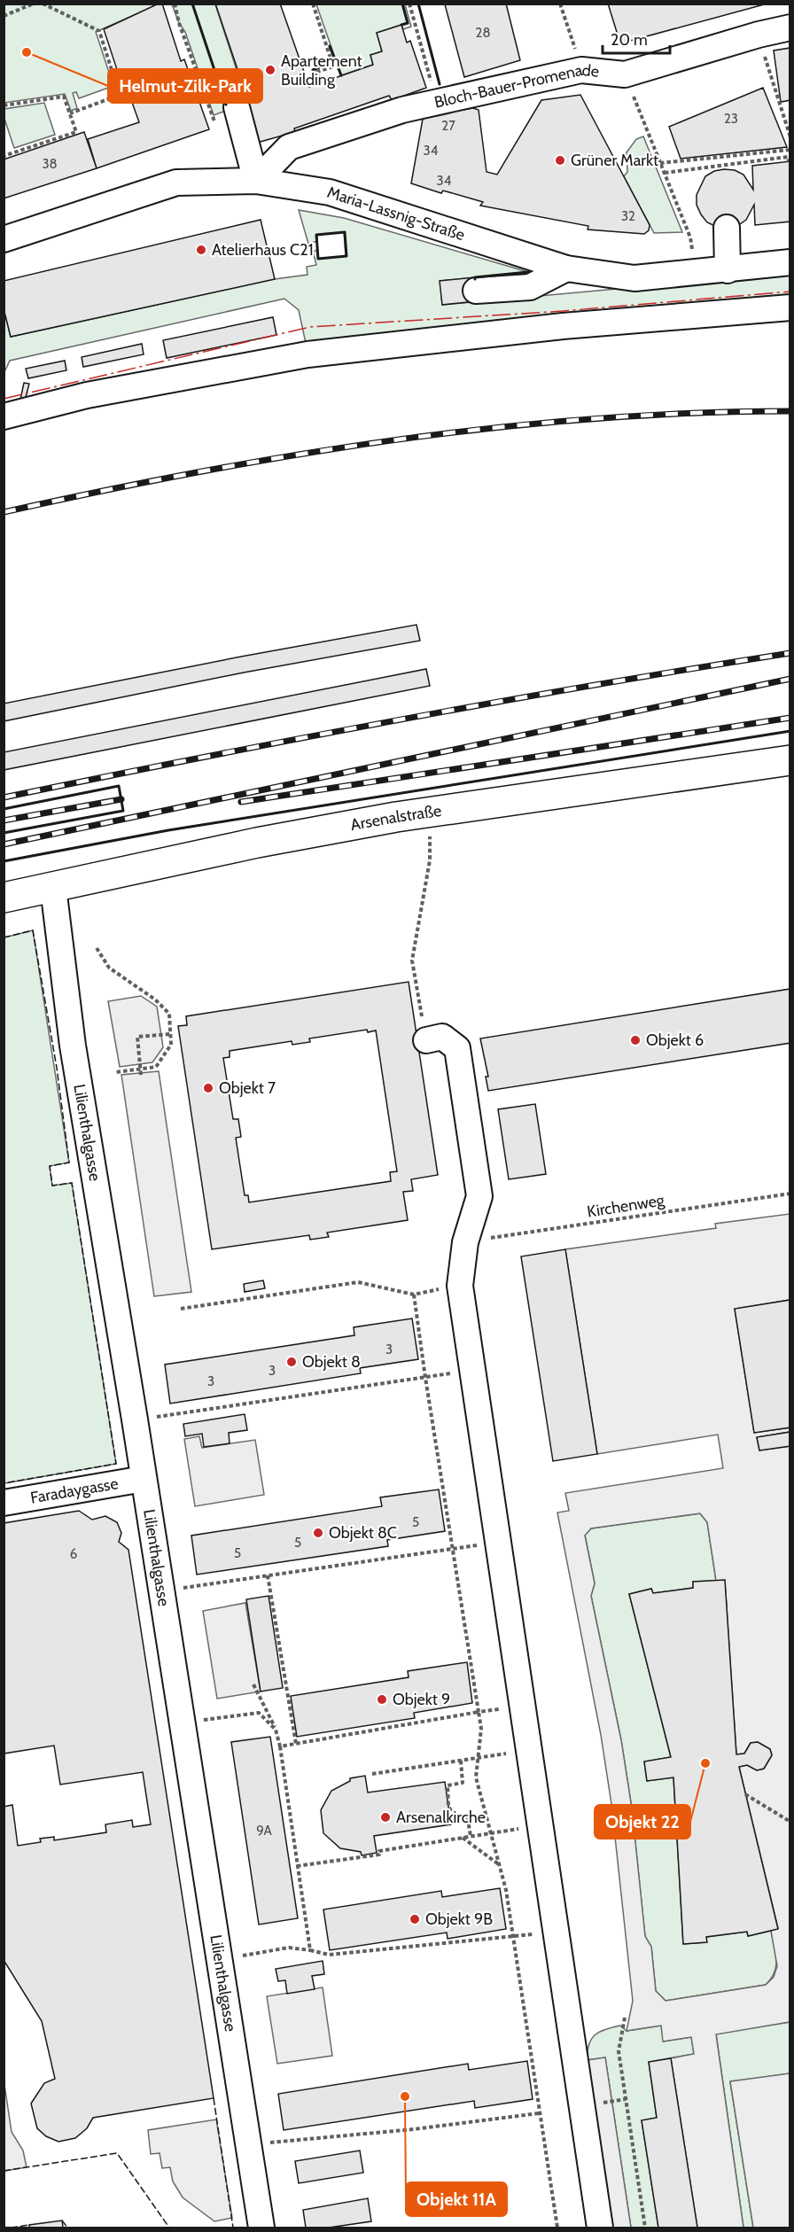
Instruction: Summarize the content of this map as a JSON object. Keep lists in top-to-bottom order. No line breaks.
{"streets":{"main road":["Arsenalstraße"],"street":["Bloch-Bauer-Promenade","Maria-Lassnig-Straße","Lilienthalgasse","Faradaygasse"],"path":["Kirchenweg"]},"crossings":[["Bloch-Bauer-Promenade","Maria-Lassnig-Straße"],["Arsenalstraße","Lilienthalgasse"],["Lilienthalgasse","Faradaygasse"]],"places":["Helmut-Zilk-Park","Apartement Building","Grüner Markt","Atelierhaus C21","Objekt 6","Objekt 7","Objekt 8","Objekt 8C","Objekt 9","Objekt 22","Arsenalkirche","Objekt 9B","Objekt 11A"],"house_numbers":["28","23","27","34","38","34","32","3","3","3","5","5","5","6","9A"],"scale_bar":"20 m"}
